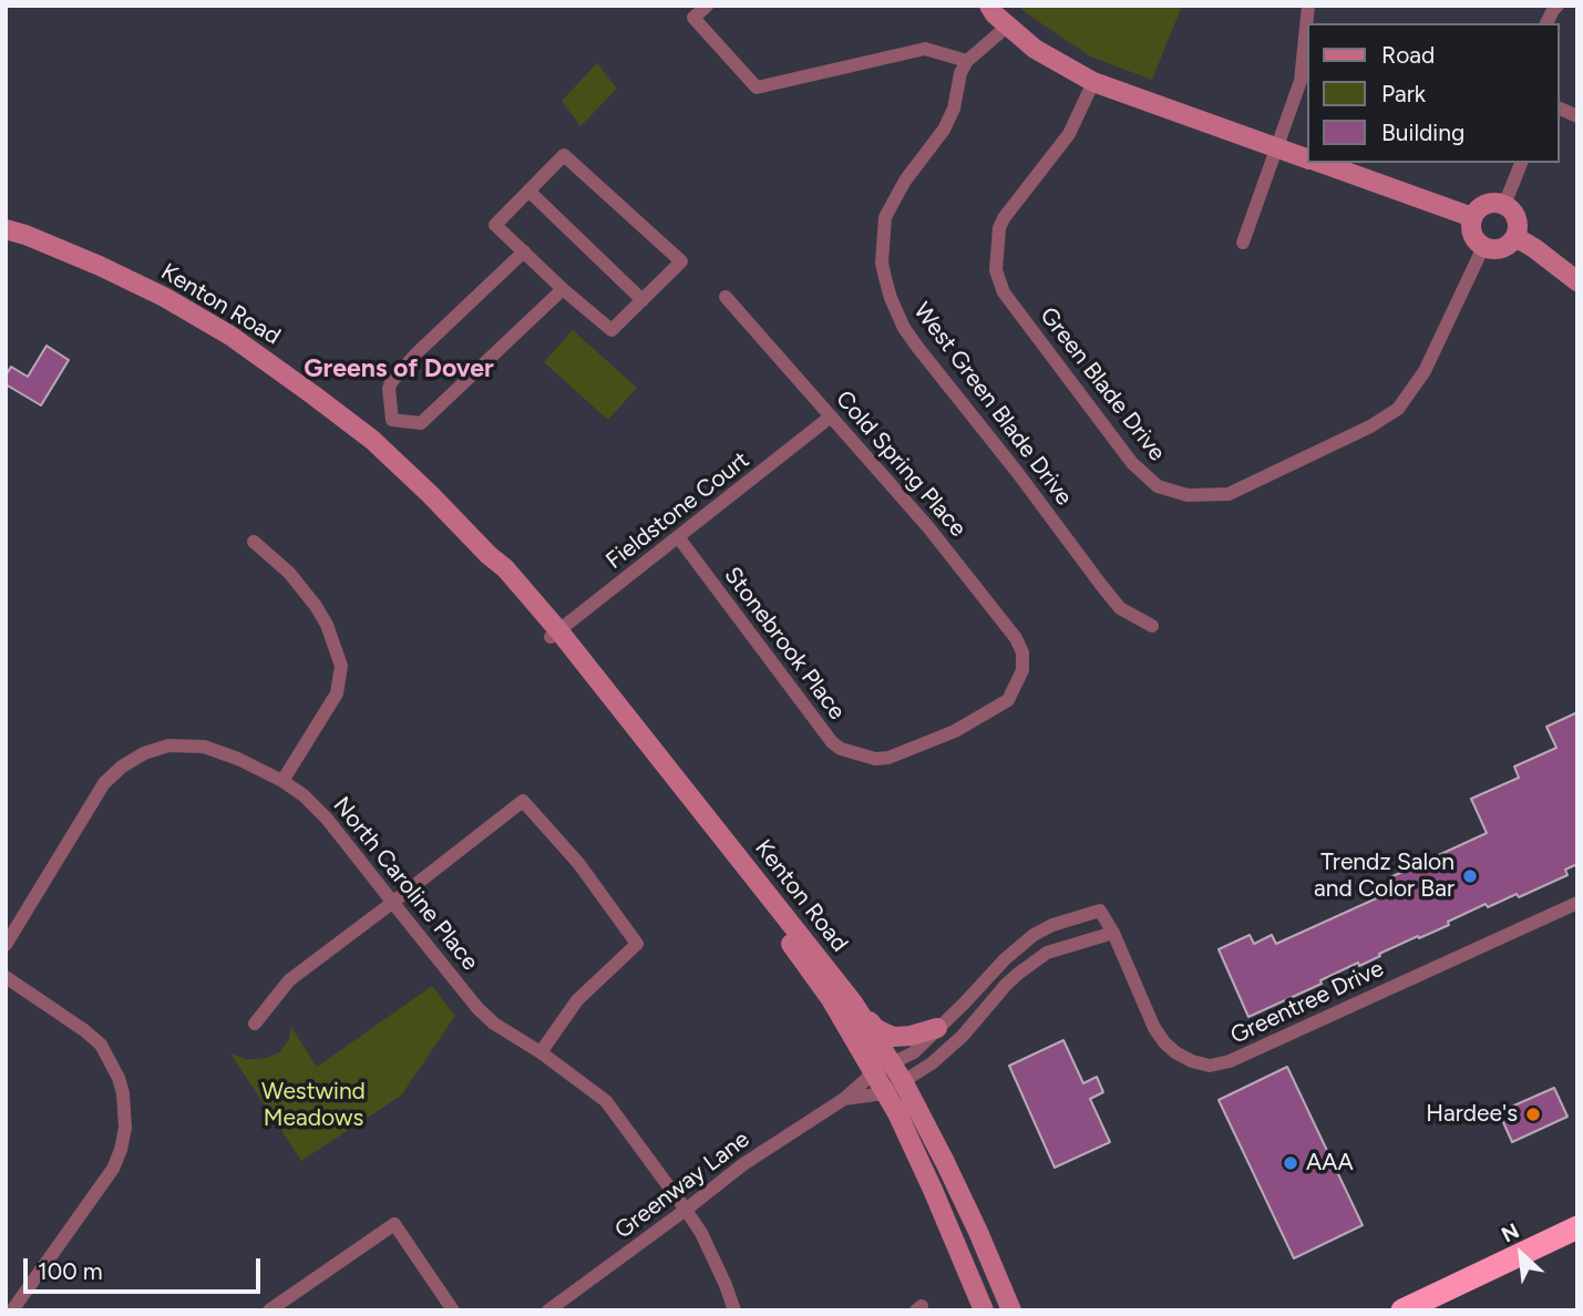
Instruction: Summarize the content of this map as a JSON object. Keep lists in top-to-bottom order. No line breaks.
{"streets":{"main road":["Kenton Road"],"street":["Green Blade Drive","West Green Blade Drive","Cold Spring Place","Fieldstone Court","Stonebrook Place","North Caroline Place","Greentree Drive","Greenway Lane"]},"crossings":[["Kenton Road","Fieldstone Court"],["Kenton Road","Greentree Drive"],["Kenton Road","Greenway Lane"],["Cold Spring Place","Fieldstone Court"],["Cold Spring Place","Stonebrook Place"],["Fieldstone Court","Stonebrook Place"],["North Caroline Place","Greenway Lane"],["Greentree Drive","Greenway Lane"]],"districts":["Greens of Dover"],"parks":["Westwind Meadows"],"places":["Trendz Salon and Color Bar","Hardee's","AAA"],"legend":["Road","Park","Building"],"scale_bar":"100 m","north":"top left"}
